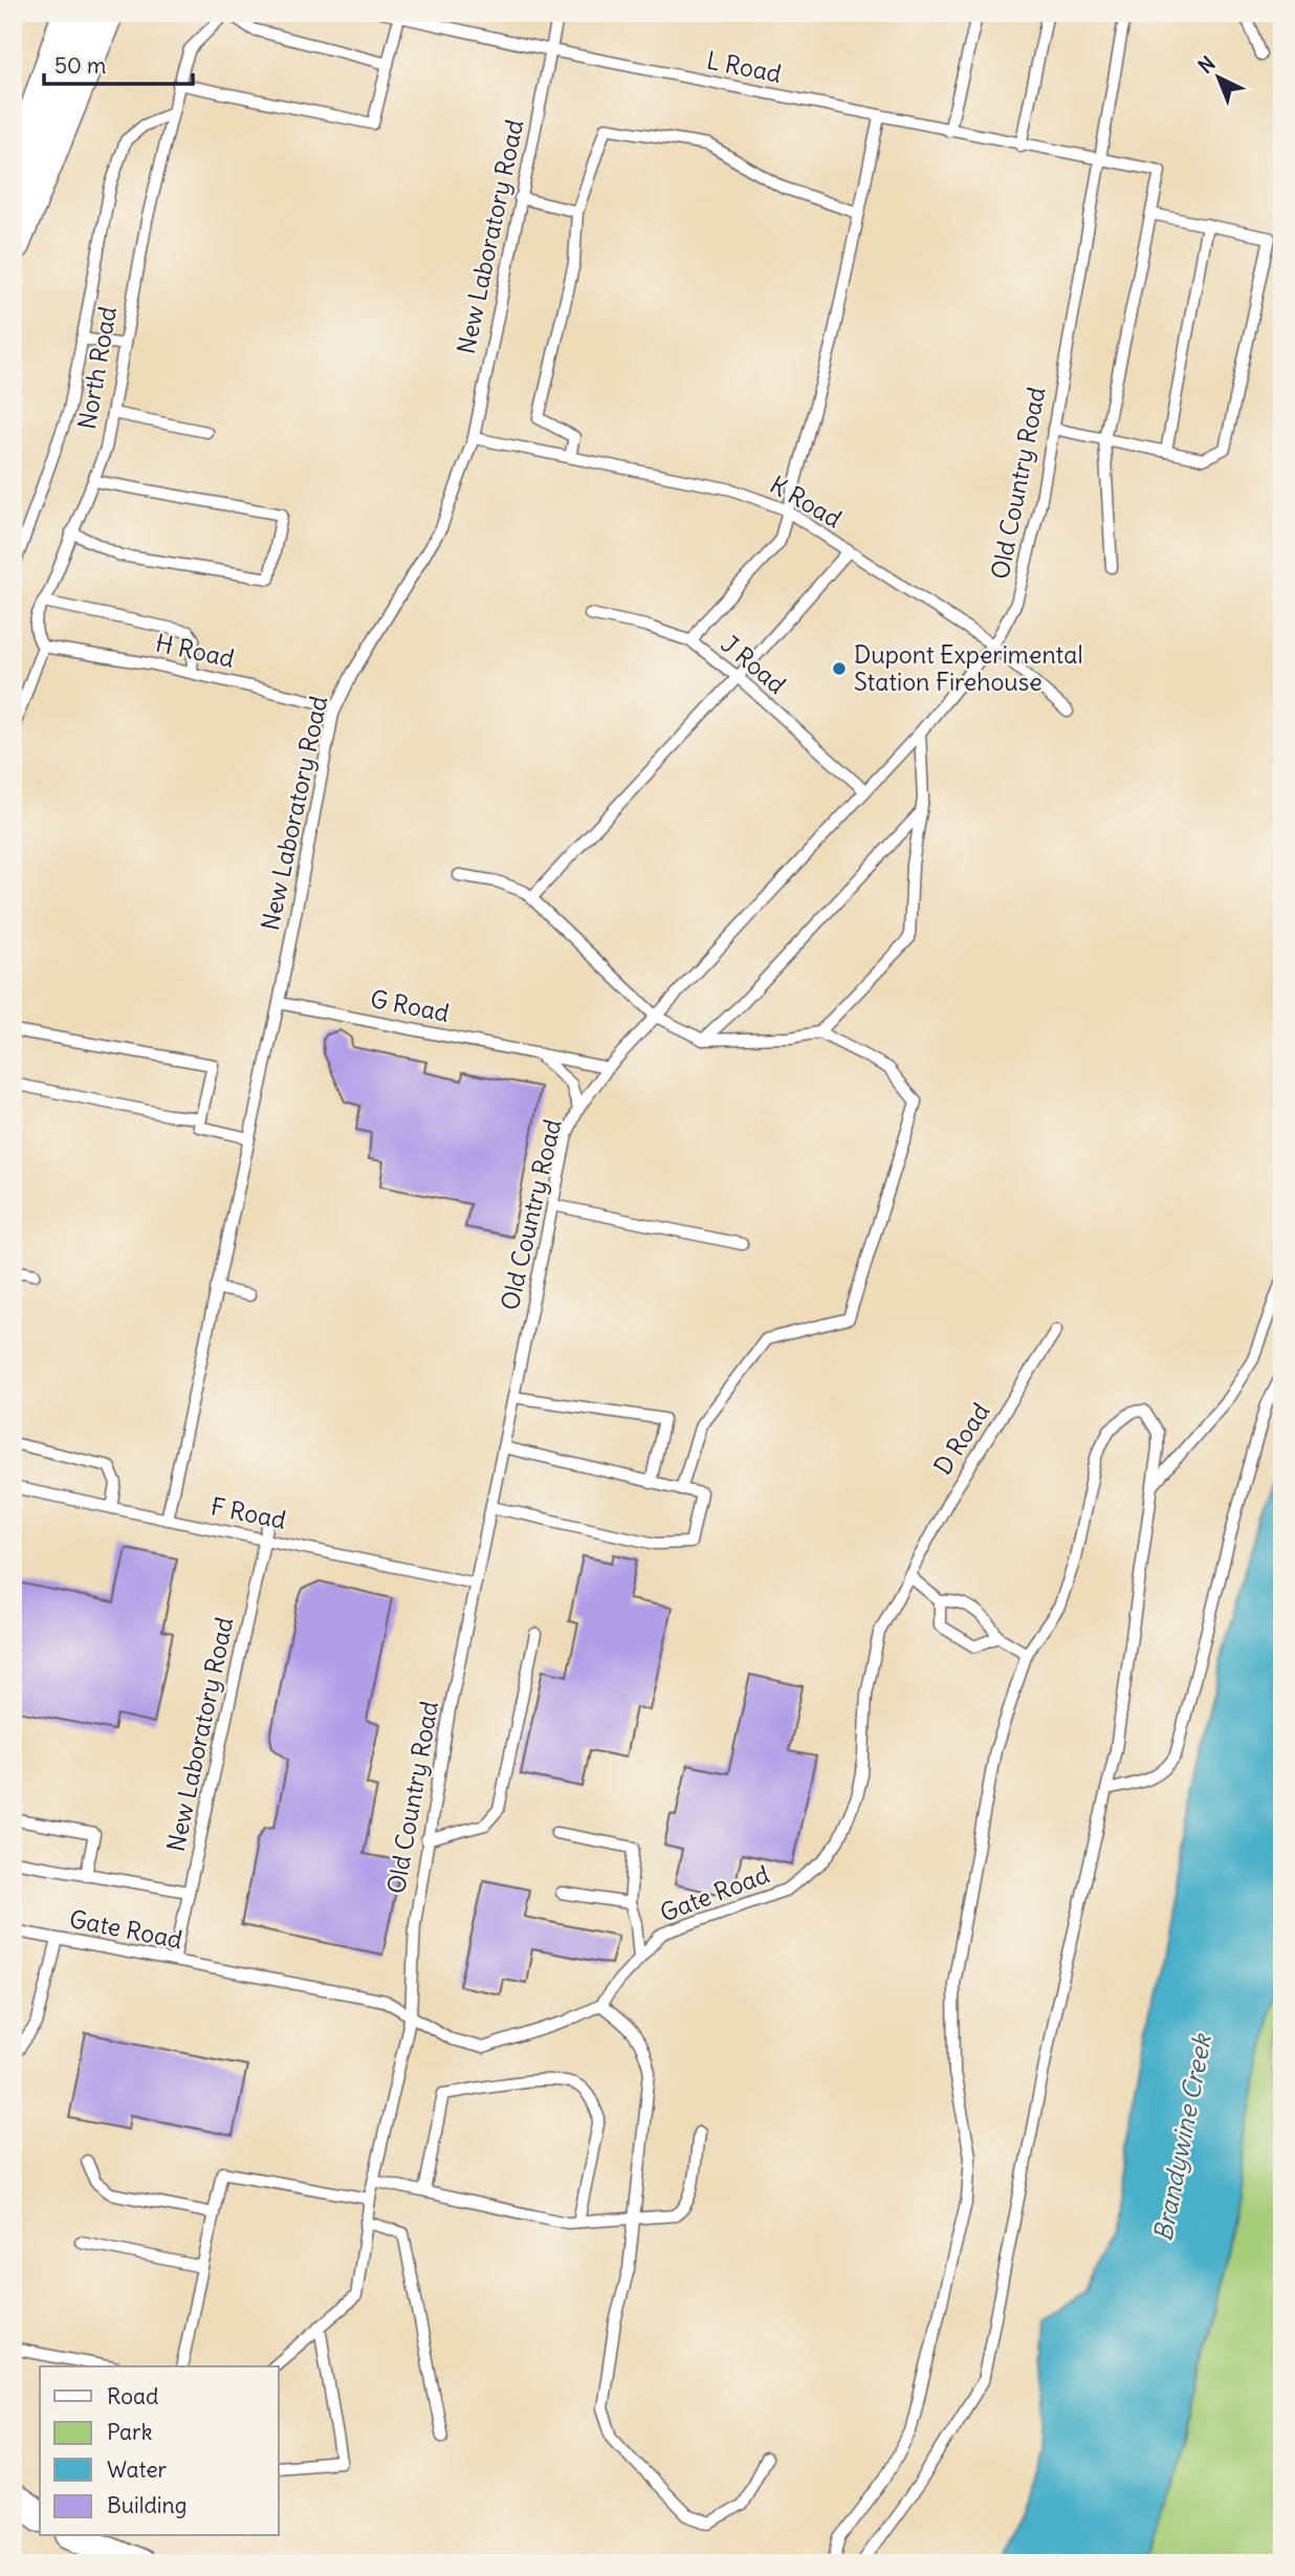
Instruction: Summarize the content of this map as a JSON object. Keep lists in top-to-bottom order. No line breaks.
{"streets":{"lane":["L Road","New Laboratory Road","North Road","Old Country Road","K Road","H Road","J Road","G Road","D Road","F Road","Gate Road"]},"crossings":[["L Road","New Laboratory Road"],["L Road","Old Country Road"],["New Laboratory Road","K Road"],["New Laboratory Road","H Road"],["New Laboratory Road","G Road"],["New Laboratory Road","F Road"],["New Laboratory Road","Gate Road"],["North Road","H Road"],["Old Country Road","K Road"],["Old Country Road","J Road"],["Old Country Road","G Road"],["Old Country Road","F Road"],["Old Country Road","Gate Road"],["D Road","Gate Road"]],"water":["Brandywine Creek"],"places":["Dupont Experimental Station Firehouse"],"legend":["Road","Park","Water","Building"],"scale_bar":"50 m","north":"top left"}
